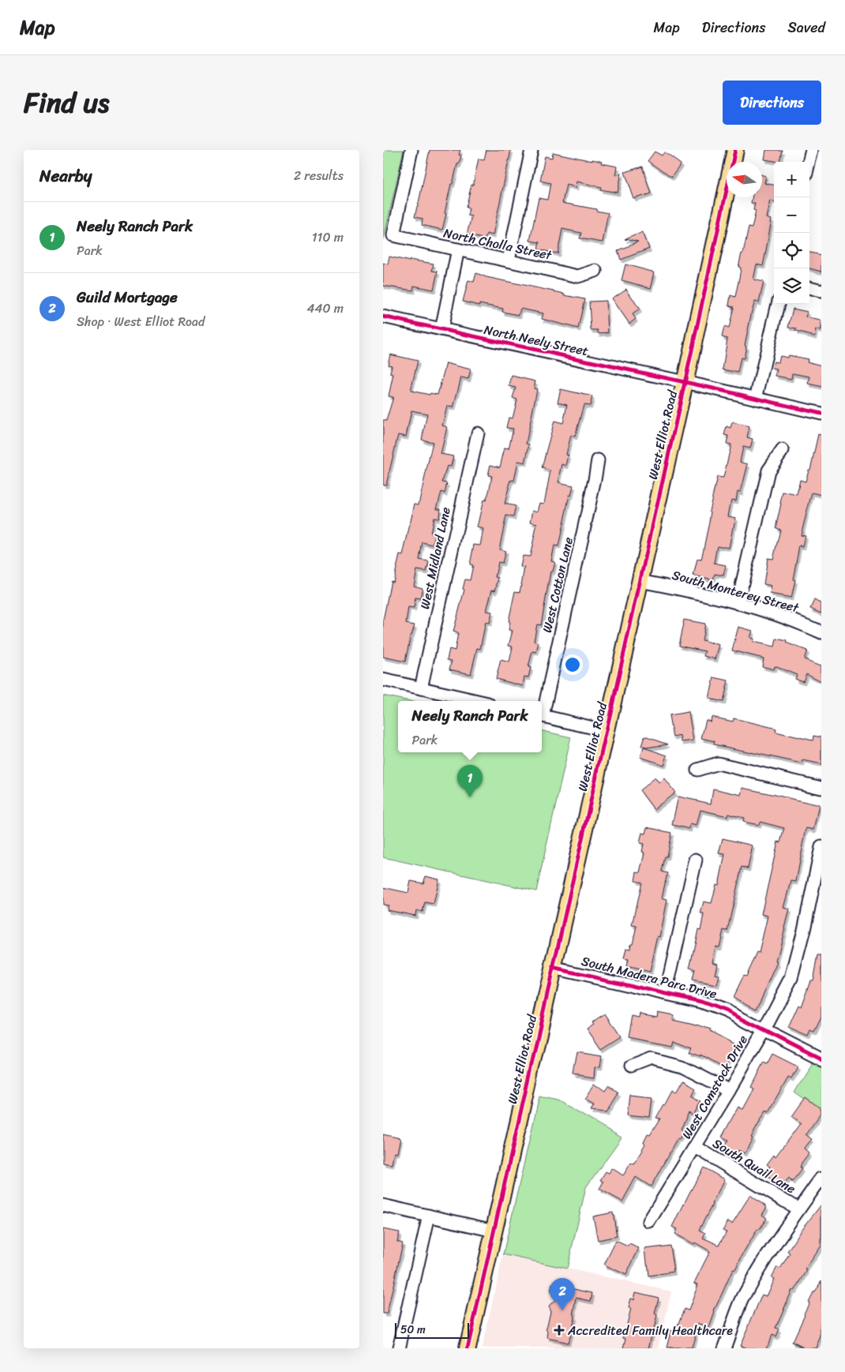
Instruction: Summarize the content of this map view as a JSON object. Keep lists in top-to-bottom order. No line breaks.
{"streets":{"main road":["West Elliot Road"],"street":["North Cholla Street","North Neely Street","West Midland Lane","West Cotton Lane","South Monterey Street","South Madera Parc Drive","West Comstock Drive","South Quail Lane"]},"crossings":[["North Neely Street","West Elliot Road"],["West Elliot Road","South Monterey Street"],["West Elliot Road","South Madera Parc Drive"],["South Madera Parc Drive","West Comstock Drive"],["West Comstock Drive","South Quail Lane"]],"places":{"health":["Accredited Family Healthcare"]},"scale_bar":"50 m","north":"left","page":{"header":"Map","nav":["Map","Directions","Saved"],"title":"Find us","buttons":"Directions","heading":["Nearby","2 results"],"map_buttons":["+","−"],"list":[{"mark":"1","name":"Neely Ranch Park","note":"Park","value":"110 m"},{"mark":"2","name":"Guild Mortgage","note":"Shop · West Elliot Road","value":"440 m"}],"popup":["Neely Ranch Park","Park"],"pins":["1","2"],"scale":"50 m"}}
